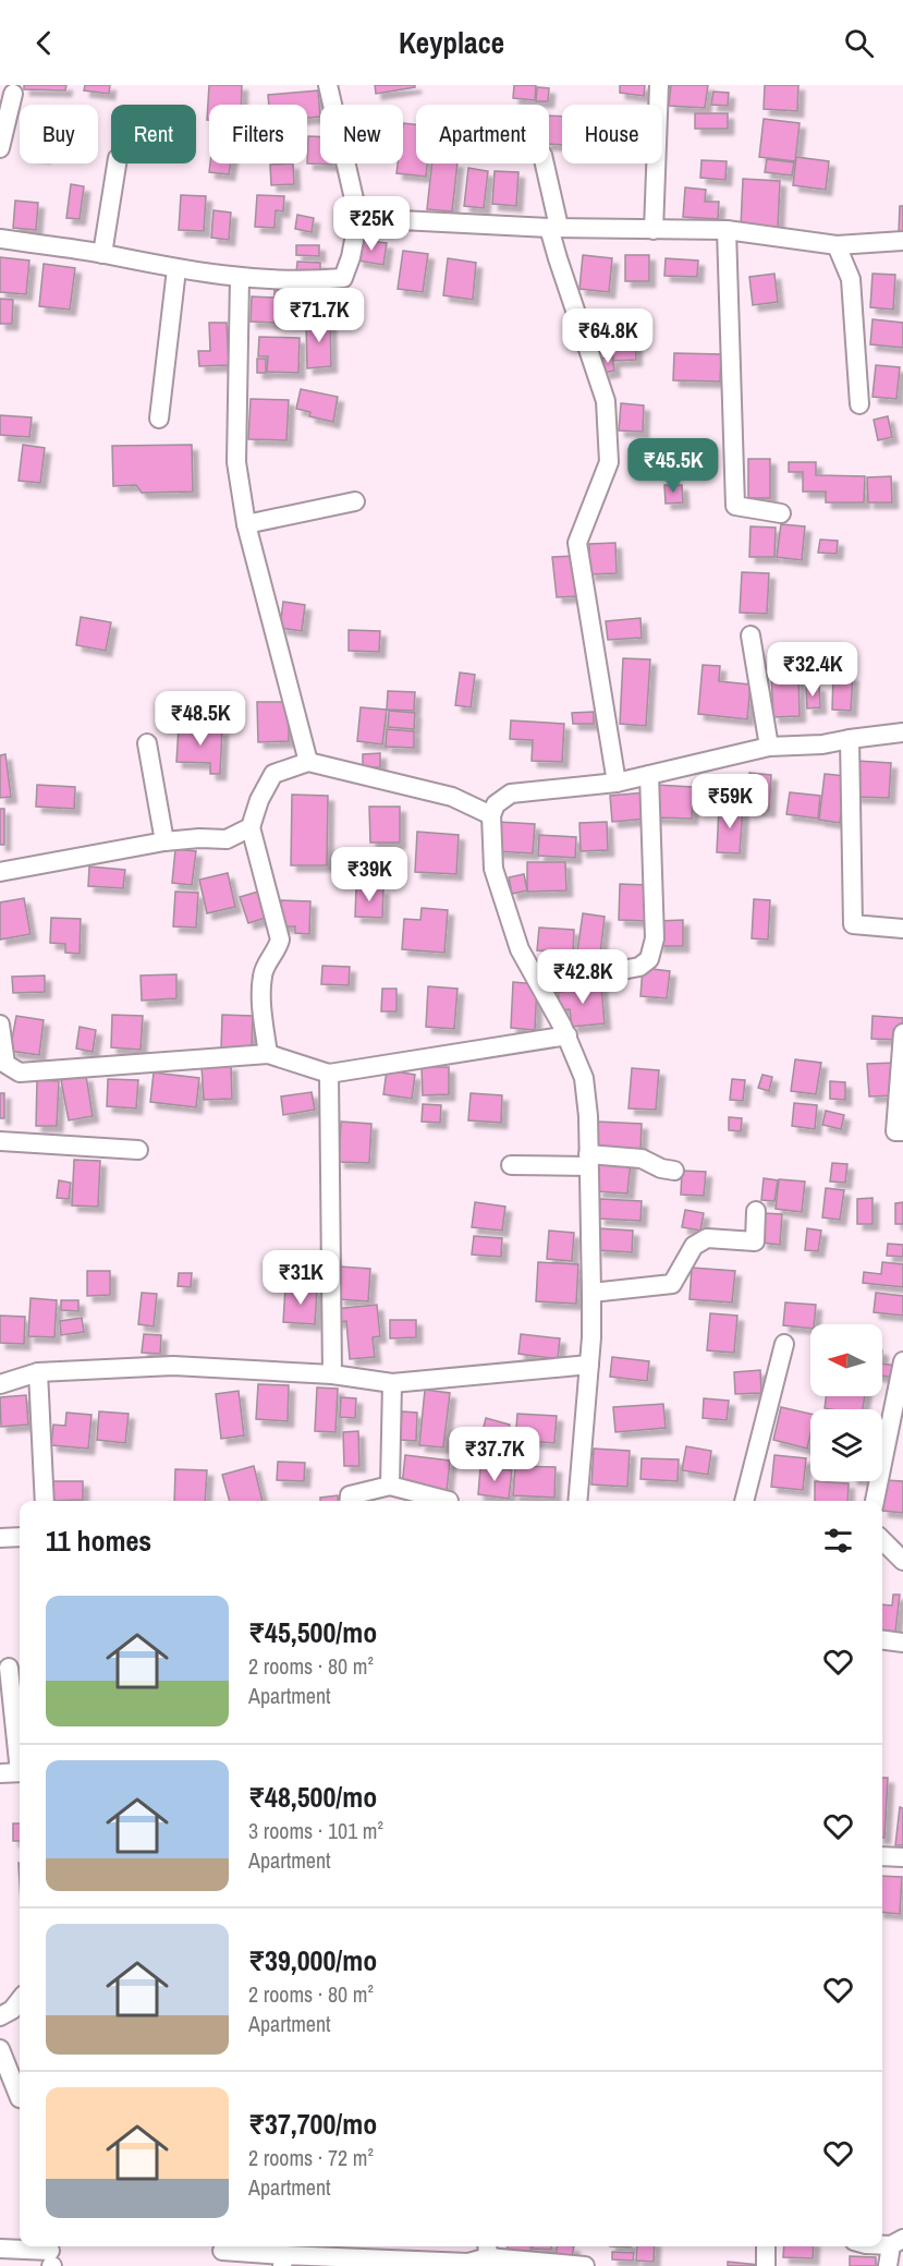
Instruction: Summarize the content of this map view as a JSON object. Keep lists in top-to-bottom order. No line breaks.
{"north":"left","page":{"header":"Keyplace","chip":["Buy","Rent","Filters","New","Apartment","House"],"price":["₹25K","₹71.7K","₹64.8K","₹45.5K","₹32.4K","₹48.5K","₹59K","₹39K","₹42.8K","₹31K","₹37.7K"],"heading":"11 homes","list":[{"name":"₹45,500/mo","note":"2 rooms · 80 m² · Apartment"},{"name":"₹48,500/mo","note":"3 rooms · 101 m² · Apartment"},{"name":"₹39,000/mo","note":"2 rooms · 80 m² · Apartment"},{"name":"₹37,700/mo","note":"2 rooms · 72 m² · Apartment"}]}}
